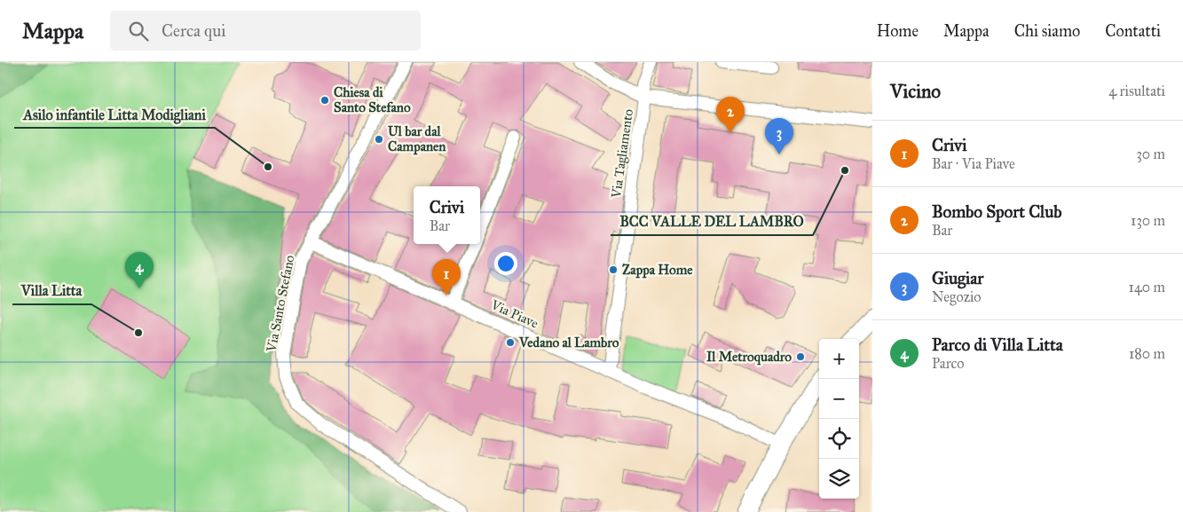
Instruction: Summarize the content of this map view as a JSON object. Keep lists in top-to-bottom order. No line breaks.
{"streets":{"street":["Via Tagliamento","Via Santo Stefano","Via Piave"]},"crossings":[["Via Tagliamento","Via Piave"],["Via Santo Stefano","Via Piave"]],"places":["Chiesa di Santo Stefano","Ul bar dal Campanen","Asilo infantile Litta Modigliani","BCC VALLE DEL LAMBRO","Zappa Home","Villa Litta","Vedano al Lambro","Il Metroquadro"],"page":{"header":"Mappa","search":"Cerca qui","nav":["Home","Mappa","Chi siamo","Contatti"],"heading":["Vicino","4 risultati"],"pins":["2","3","4","1"],"list":[{"mark":"1","name":"Crivi","note":"Bar · Via Piave","value":"30 m"},{"mark":"2","name":"Bombo Sport Club","note":"Bar","value":"130 m"},{"mark":"3","name":"Giugiar","note":"Negozio","value":"140 m"},{"mark":"4","name":"Parco di Villa Litta","note":"Parco","value":"180 m"}],"popup":["Crivi","Bar"],"map_buttons":["+","−"]}}
